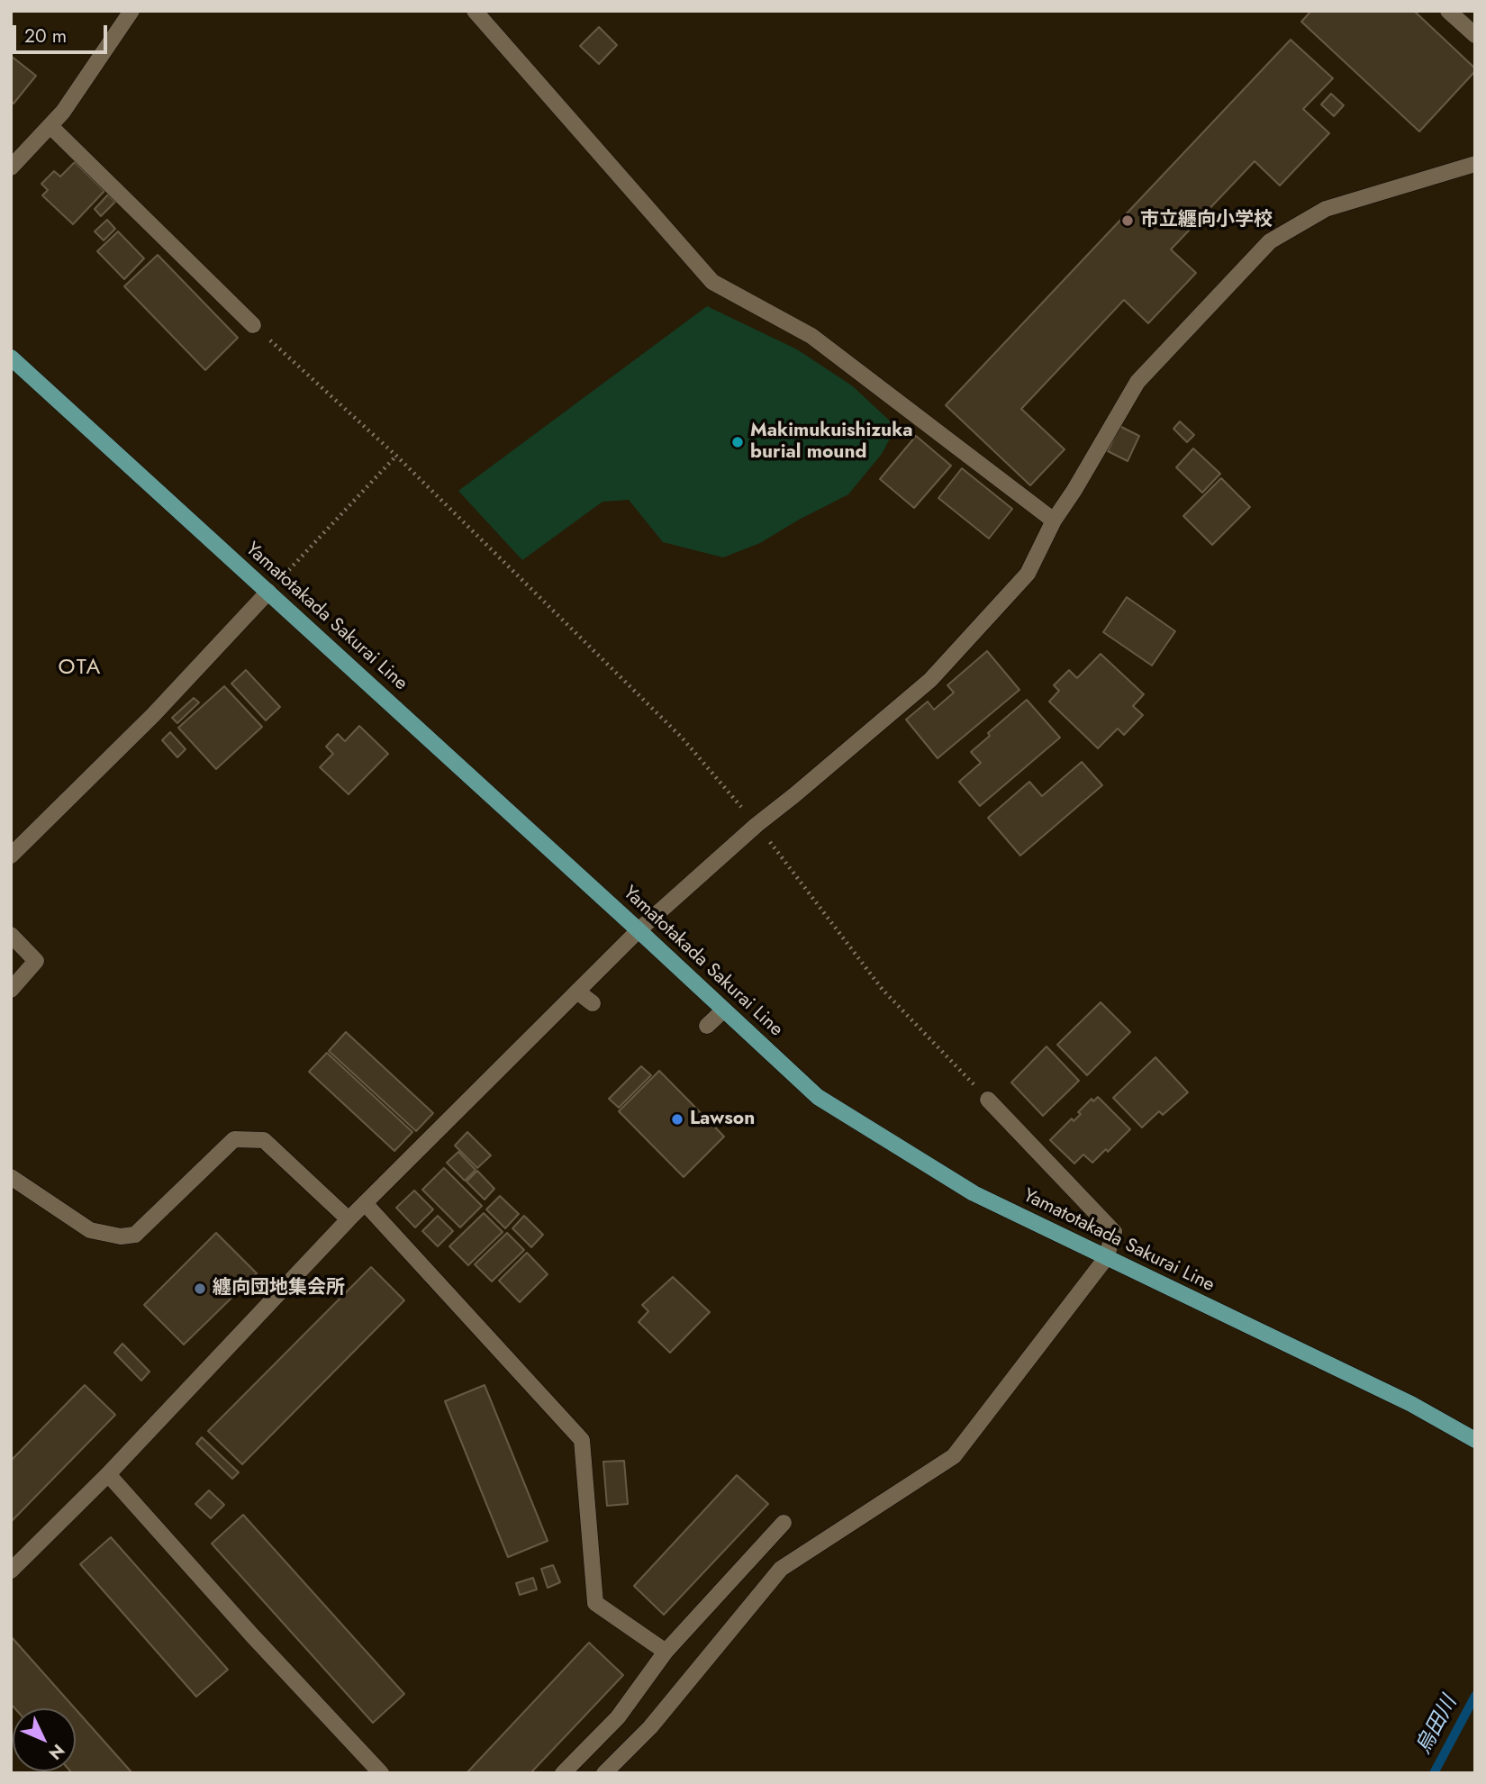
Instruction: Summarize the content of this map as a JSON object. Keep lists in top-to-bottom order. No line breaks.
{"streets":{"main road":["Yamatotakada Sakurai Line"]},"districts":["OTA"],"water":["烏田川"],"places":["市立纒向小学校","Makimukuishizuka burial mound","Lawson","纏向団地集会所"],"scale_bar":"20 m","north":"bottom right"}
